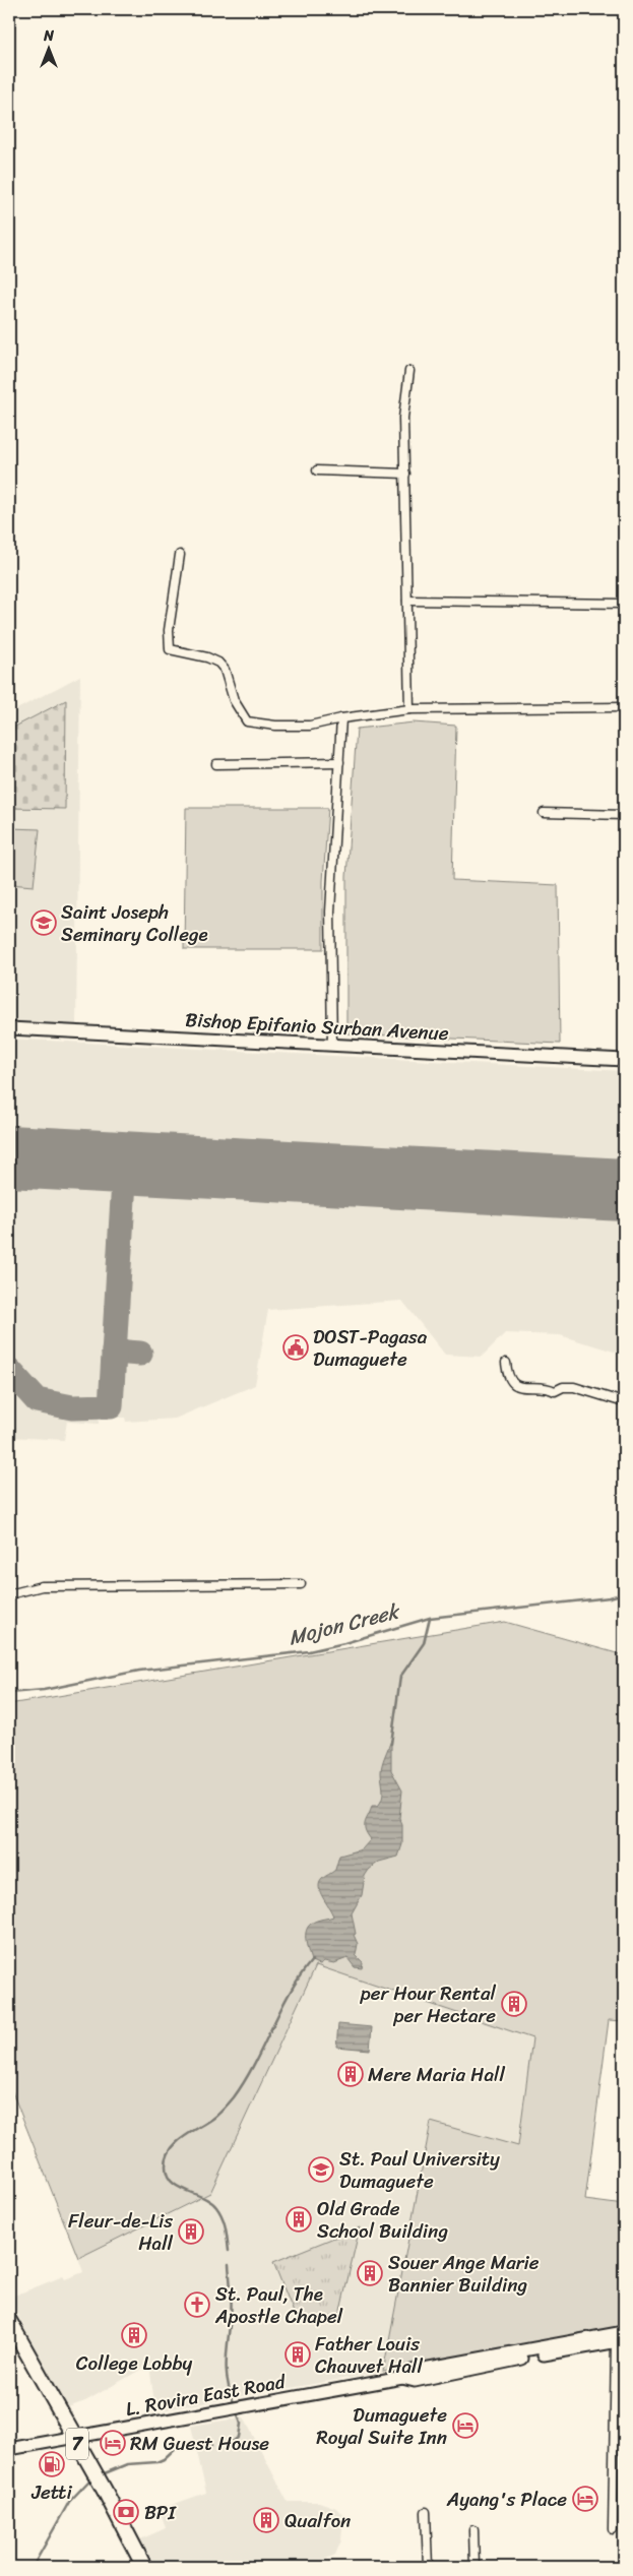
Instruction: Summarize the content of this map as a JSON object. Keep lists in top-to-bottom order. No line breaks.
{"streets":{"highway":["7"],"main road":["Bishop Epifanio Surban Avenue","L. Rovira East Road"]},"crossings":[["L. Rovira East Road","7"]],"water":["Mojon Creek"],"places":{"school or university":["Saint Joseph Seminary College","St. Paul University Dumaguete"],"public building":["DOST-Pagasa Dumaguete"],"building":["per Hour Rental per Hectare","Mere Maria Hall","Old Grade School Building","Fleur-de-Lis Hall","Souer Ange Marie Bannier Building","College Lobby","Father Louis Chauvet Hall","Qualfon"],"church":["St. Paul, The Apostle Chapel"],"hotel":["Dumaguete Royal Suite Inn","RM Guest House","Ayang's Place"],"fuel station":["Jetti"],"bank":["BPI"]},"north":"top"}
